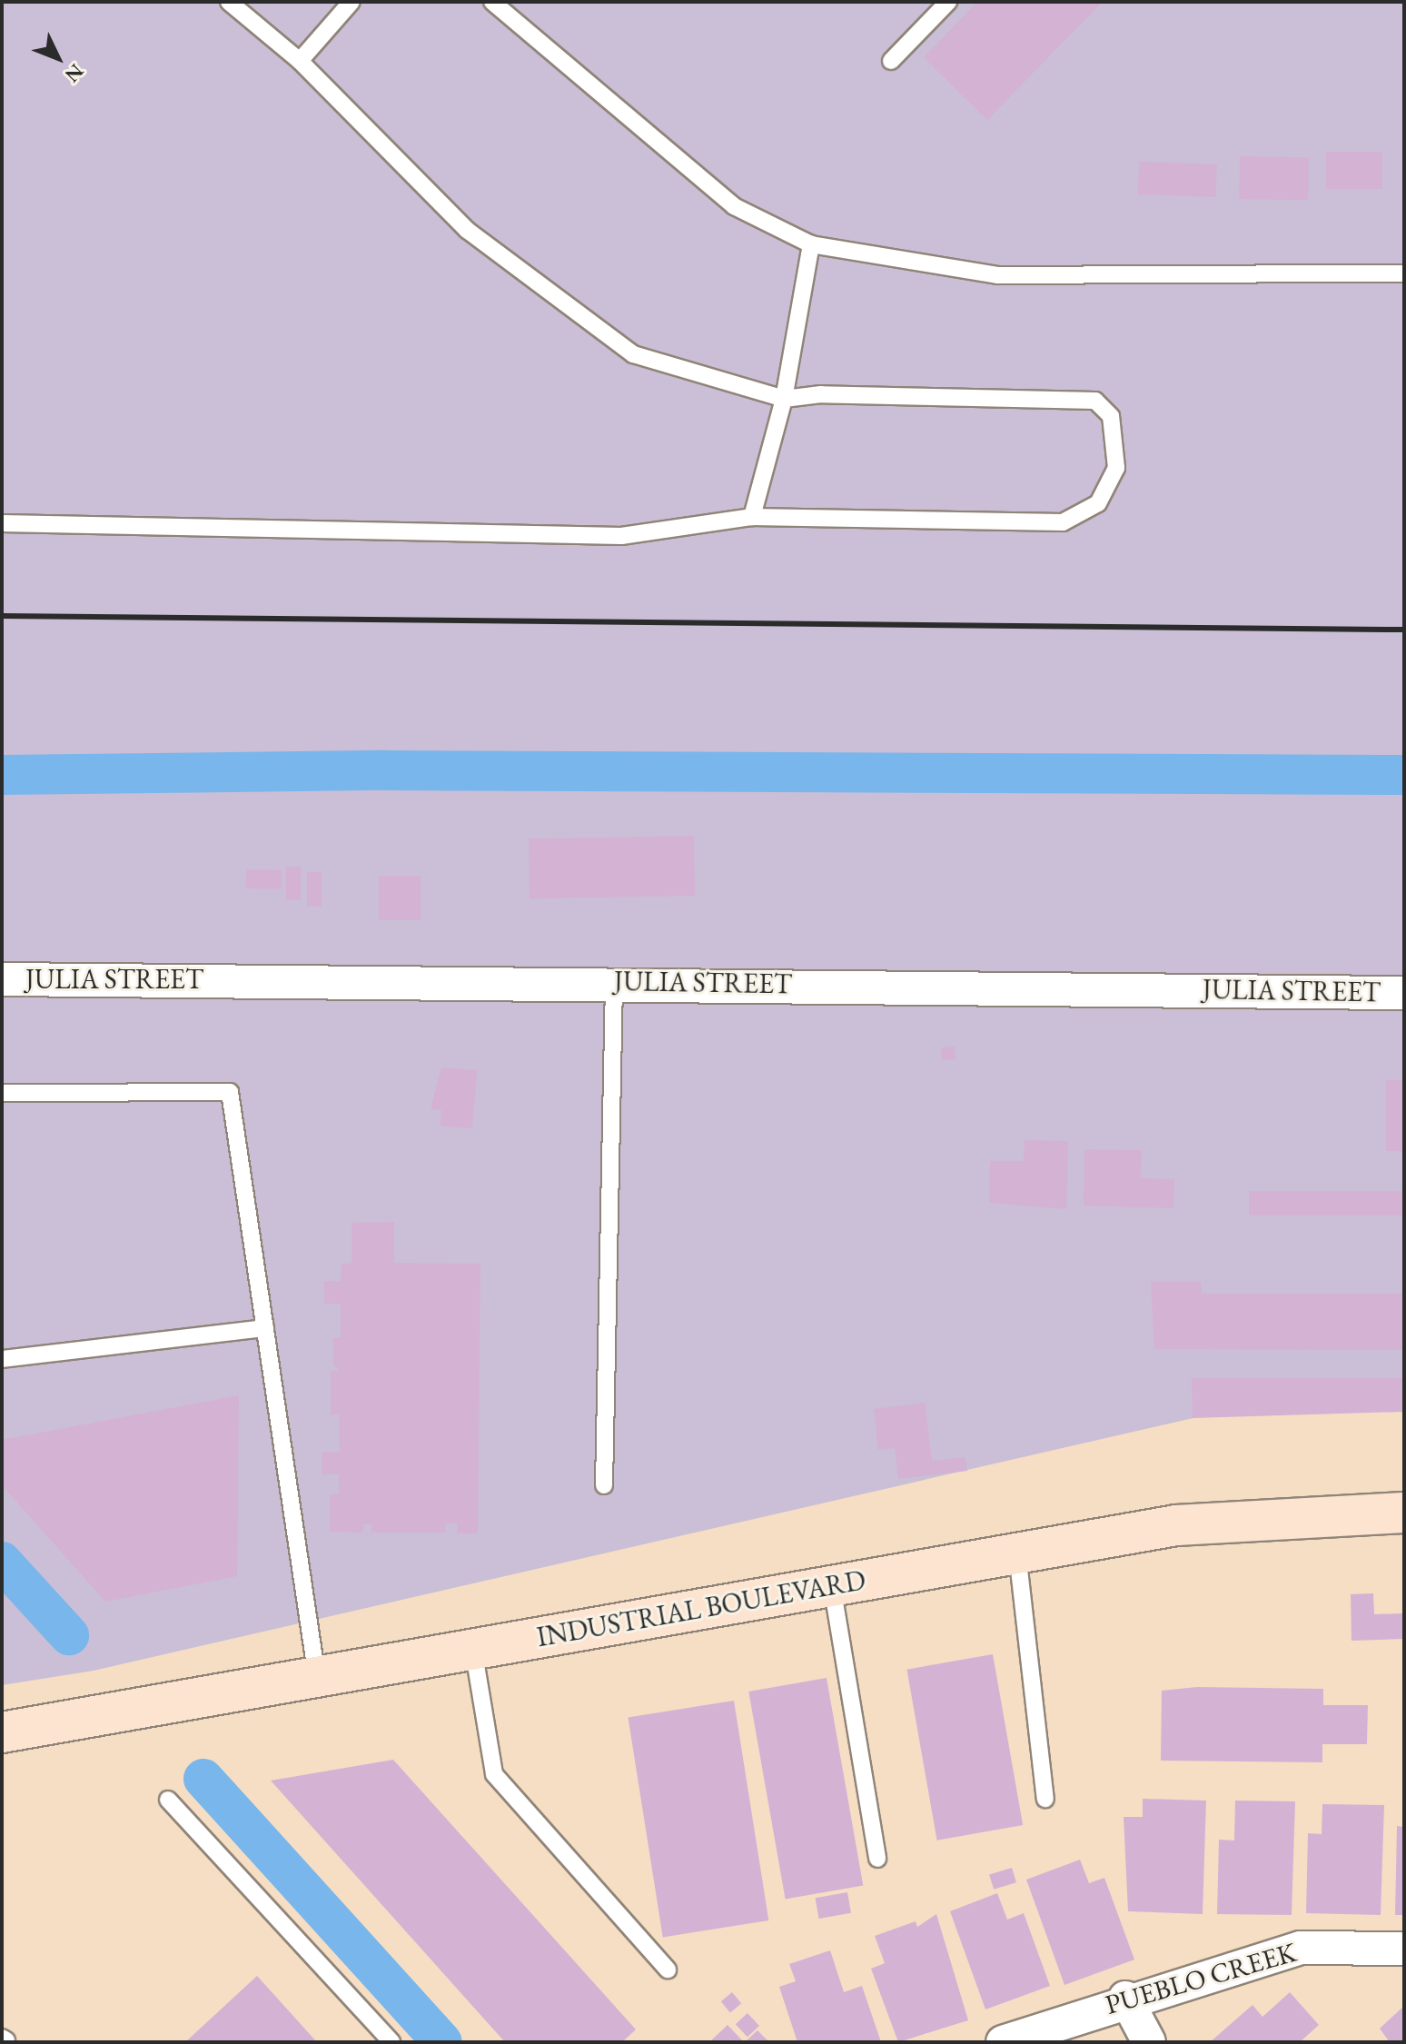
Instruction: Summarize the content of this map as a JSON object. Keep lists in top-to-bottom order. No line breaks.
{"streets":{"main road":["INDUSTRIAL BOULEVARD"],"street":["JULIA STREET","PUEBLO CREEK"]},"north":"bottom right"}
